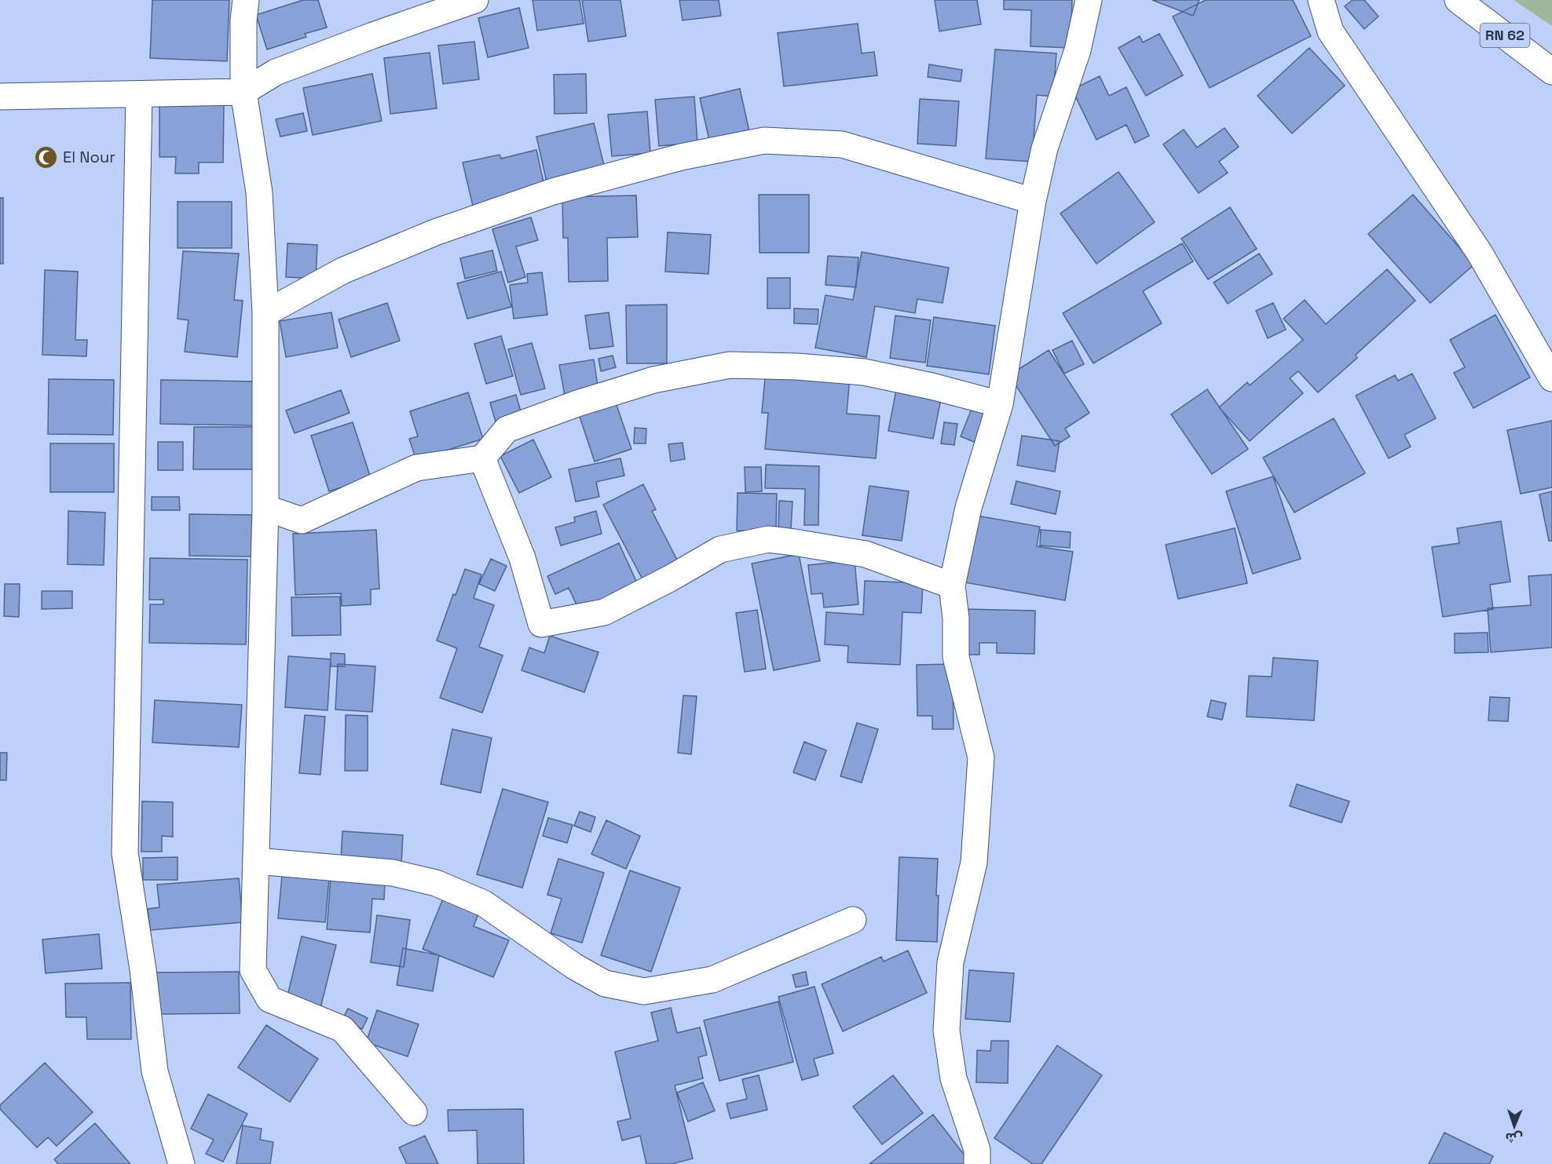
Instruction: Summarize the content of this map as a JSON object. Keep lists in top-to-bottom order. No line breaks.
{"streets":{"street":["RN 62"]},"places":{"mosque":["El Nour"]},"north":"bottom"}
